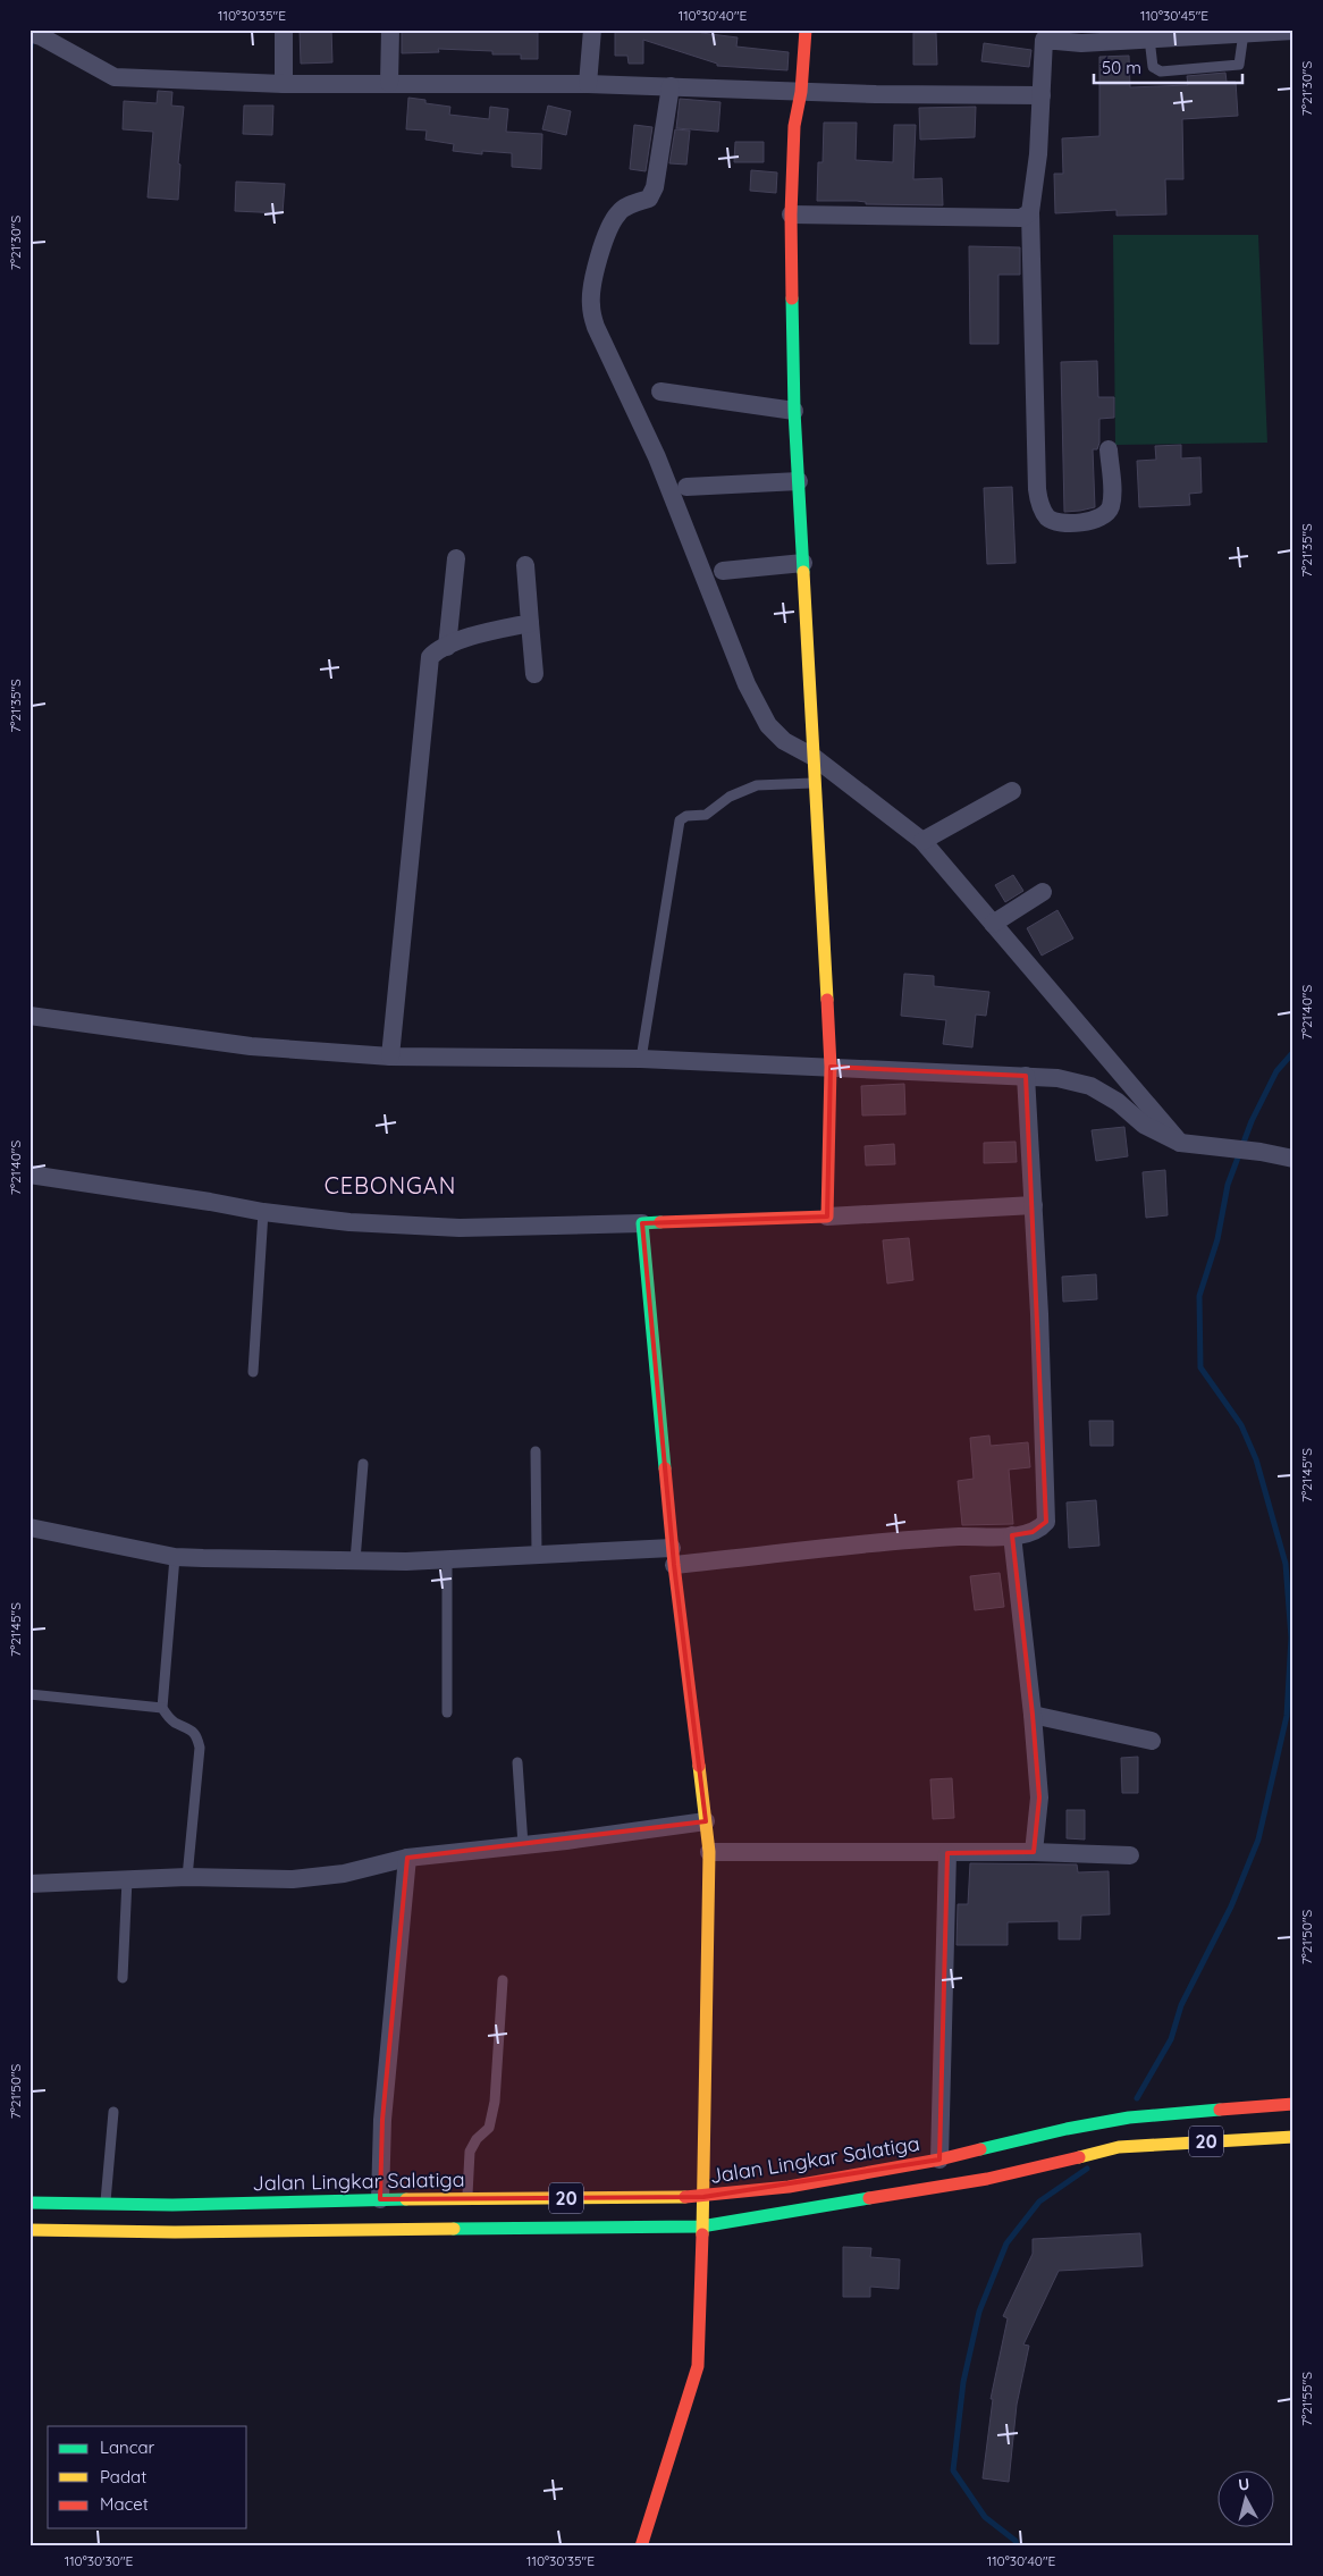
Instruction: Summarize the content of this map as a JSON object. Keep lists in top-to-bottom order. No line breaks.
{"streets":{"main road":["20","Jalan Lingkar Salatiga"]},"districts":["CEBONGAN"],"legend":["Lancar","Padat","Macet"],"scale_bar":"50 m","north":"top","coordinates":["110°30'35\"E","110°30'40\"E","110°30'45\"E","7°21'30\"S","7°21'35\"S","7°21'40\"S","7°21'45\"S","7°21'50\"S","7°21'55\"S","110°30'30\"E"]}
